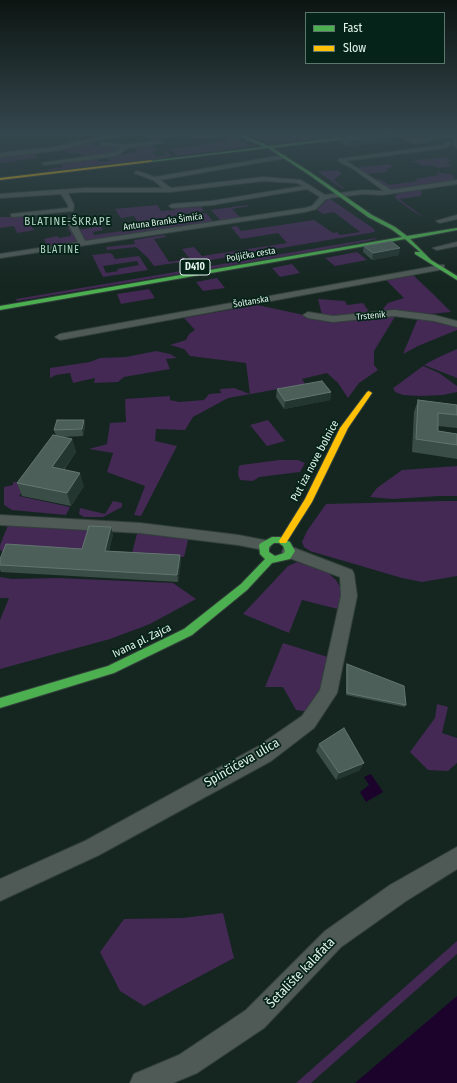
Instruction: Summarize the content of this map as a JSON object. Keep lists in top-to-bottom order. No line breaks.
{"streets":{"street":["Antuna Branka Šimića","Poljička cesta","D410","Šoltanska","Trstenik","Put iza nove bolnice","Ivana pl. Zajca","Spinčićeva ulica","Šetalište kalafata"]},"crossings":[["Put iza nove bolnice","Ivana pl. Zajca"],["Put iza nove bolnice","Spinčićeva ulica"],["Ivana pl. Zajca","Spinčićeva ulica"]],"districts":["BLATINE-ŠKRAPE","BLATINE"],"legend":["Fast","Slow"]}
